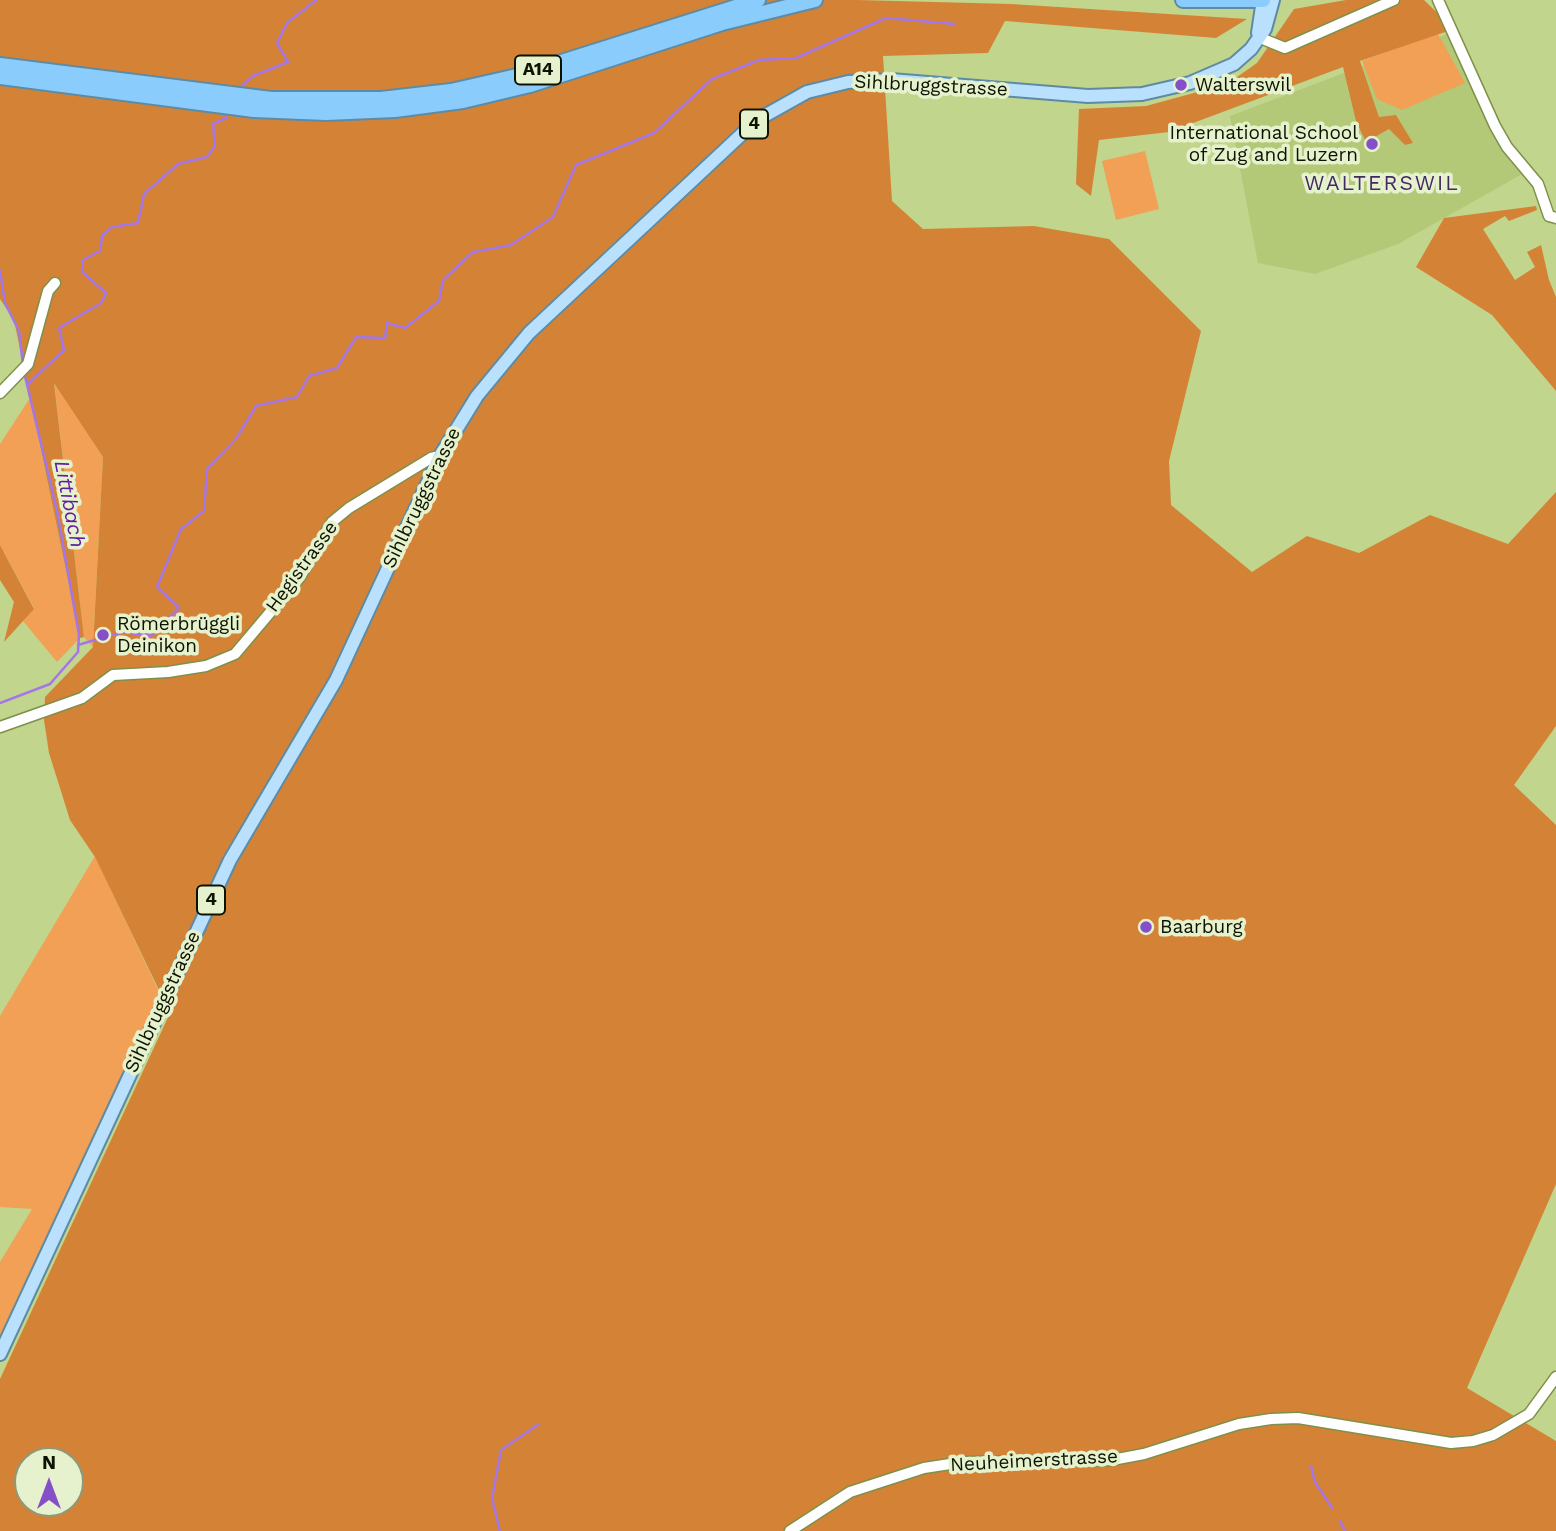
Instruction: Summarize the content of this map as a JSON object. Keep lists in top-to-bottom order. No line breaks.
{"streets":{"highway":["A14"],"main road":["Sihlbruggstrasse","4"],"street":["Hegistrasse","Neuheimerstrasse"]},"crossings":[["Sihlbruggstrasse","4"],["Sihlbruggstrasse","Hegistrasse"]],"districts":["WALTERSWIL"],"water":["Littibach"],"places":["Walterswil","International School of Zug and Luzern","Römerbrüggli Deinikon","Baarburg"],"north":"top"}
